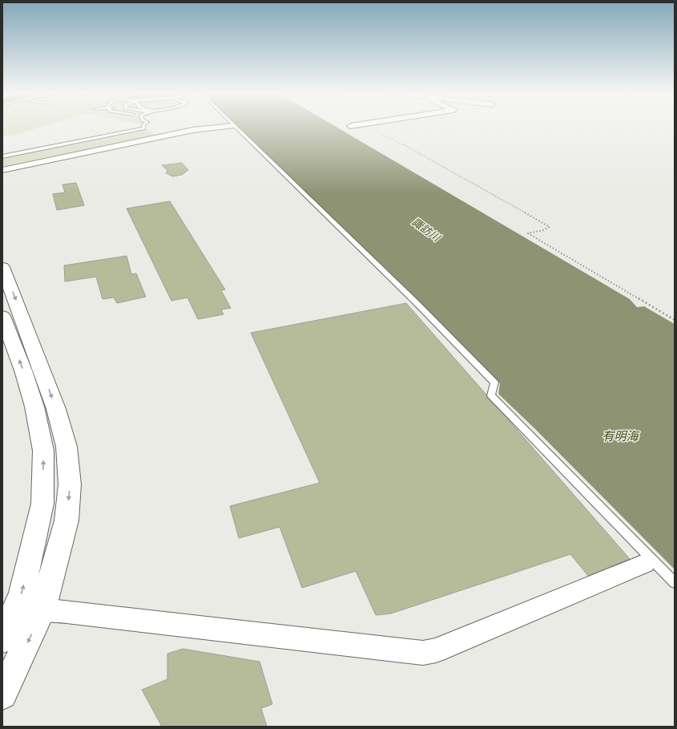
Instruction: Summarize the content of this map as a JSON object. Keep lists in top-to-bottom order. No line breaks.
{"water":["諏訪川","有明海"]}
